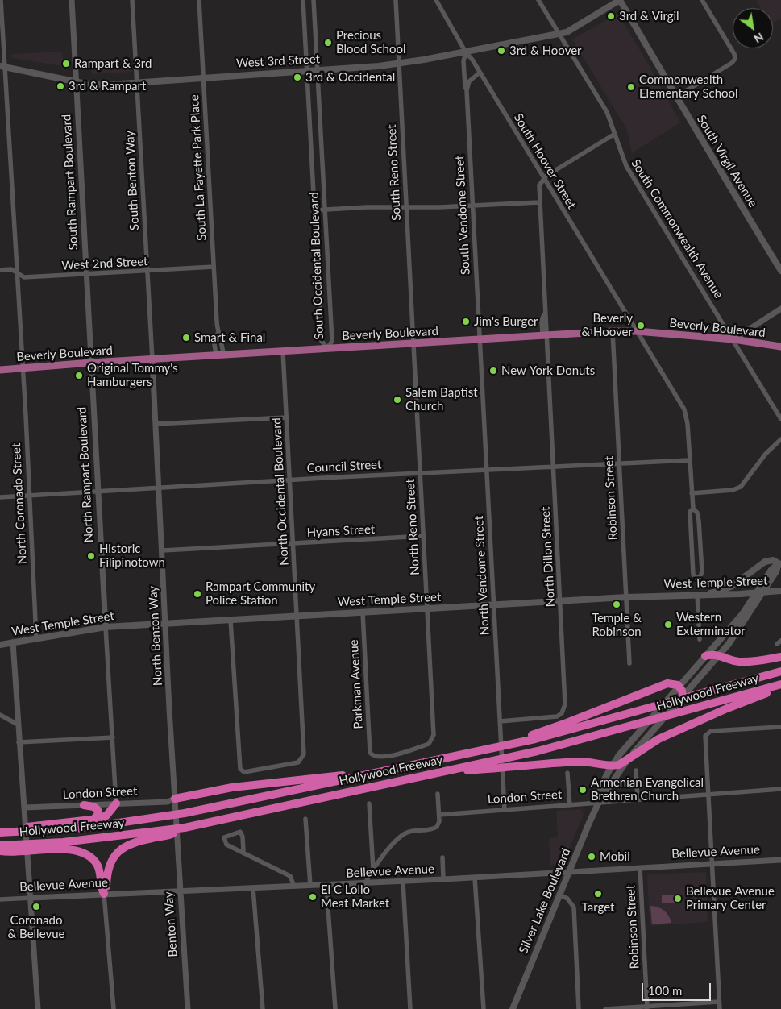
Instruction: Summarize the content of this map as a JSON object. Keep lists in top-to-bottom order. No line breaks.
{"streets":{"highway":["Hollywood Freeway"],"main road":["West 3rd Street","South Virgil Avenue","Beverly Boulevard","West Temple Street","Silver Lake Boulevard"],"street":["South Hoover Street","South La Fayette Park Place","South Reno Street","South Benton Way","South Rampart Boulevard","South Vendome Street","South Commonwealth Avenue","West 2nd Street","South Occidental Boulevard","Council Street","North Rampart Boulevard","North Occidental Boulevard","Robinson Street","North Coronado Street","North Reno Street","Hyans Street","North Dillon Street","North Vendome Street","North Benton Way","Parkman Avenue","London Street","Bellevue Avenue","Benton Way"]},"crossings":[["West 3rd Street","South Hoover Street"],["West 3rd Street","South Virgil Avenue"],["West 3rd Street","South La Fayette Park Place"],["West 3rd Street","South Reno Street"],["West 3rd Street","South Benton Way"],["West 3rd Street","South Rampart Boulevard"],["West 3rd Street","South Vendome Street"],["West 3rd Street","South Commonwealth Avenue"],["West 3rd Street","South Occidental Boulevard"],["West 3rd Street","North Coronado Street"],["South Hoover Street","South Vendome Street"],["South Hoover Street","Beverly Boulevard"],["South Hoover Street","Council Street"],["South Hoover Street","North Dillon Street"],["South La Fayette Park Place","West 2nd Street"],["South La Fayette Park Place","Beverly Boulevard"],["South Reno Street","Beverly Boulevard"],["South Reno Street","North Reno Street"],["South Benton Way","West 2nd Street"],["South Benton Way","Beverly Boulevard"],["South Benton Way","North Benton Way"],["South Rampart Boulevard","West 2nd Street"],["South Rampart Boulevard","Beverly Boulevard"],["South Rampart Boulevard","North Rampart Boulevard"],["South Vendome Street","Beverly Boulevard"],["South Vendome Street","North Vendome Street"],["South Commonwealth Avenue","Beverly Boulevard"],["West 2nd Street","North Coronado Street"],["South Occidental Boulevard","Beverly Boulevard"],["Beverly Boulevard","North Rampart Boulevard"],["Beverly Boulevard","North Occidental Boulevard"],["Beverly Boulevard","Robinson Street"],["Beverly Boulevard","North Coronado Street"],["Beverly Boulevard","North Reno Street"],["Beverly Boulevard","North Dillon Street"],["Beverly Boulevard","North Vendome Street"],["Beverly Boulevard","North Benton Way"],["Council Street","North Rampart Boulevard"],["Council Street","North Occidental Boulevard"],["Council Street","Robinson Street"],["Council Street","North Coronado Street"],["Council Street","North Reno Street"],["Council Street","North Dillon Street"],["Council Street","North Vendome Street"],["Council Street","North Benton Way"],["North Rampart Boulevard","West Temple Street"],["North Rampart Boulevard","London Street"],["North Occidental Boulevard","Hyans Street"],["North Occidental Boulevard","West Temple Street"],["Robinson Street","West Temple Street"],["Robinson Street","Bellevue Avenue"],["North Coronado Street","West Temple Street"],["North Reno Street","Hyans Street"],["North Reno Street","West Temple Street"],["North Reno Street","Parkman Avenue"],["Hyans Street","North Benton Way"],["North Dillon Street","North Vendome Street"],["North Dillon Street","West Temple Street"],["North Vendome Street","West Temple Street"],["North Vendome Street","London Street"],["West Temple Street","North Benton Way"],["West Temple Street","Parkman Avenue"],["North Benton Way","London Street"],["North Benton Way","Benton Way"],["London Street","Silver Lake Boulevard"],["Bellevue Avenue","Silver Lake Boulevard"],["Bellevue Avenue","Benton Way"]],"places":["3rd & Virgil","Precious Blood School","3rd & Hoover","Rampart & 3rd","3rd & Occidental","3rd & Rampart","Commonwealth Elementary School","Jim's Burger","Beverly & Hoover","Smart & Final","New York Donuts","Original Tommy's Hamburgers","Salem Baptist Church","Historic Filipinotown","Rampart Community Police Station","Temple & Robinson","Western Exterminator","Armenian Evangelical Brethren Church","Mobil","Target","El C Lollo Meat Market","Bellevue Avenue Primary Center","Coronado & Bellevue"],"scale_bar":"100 m","north":"bottom right"}
